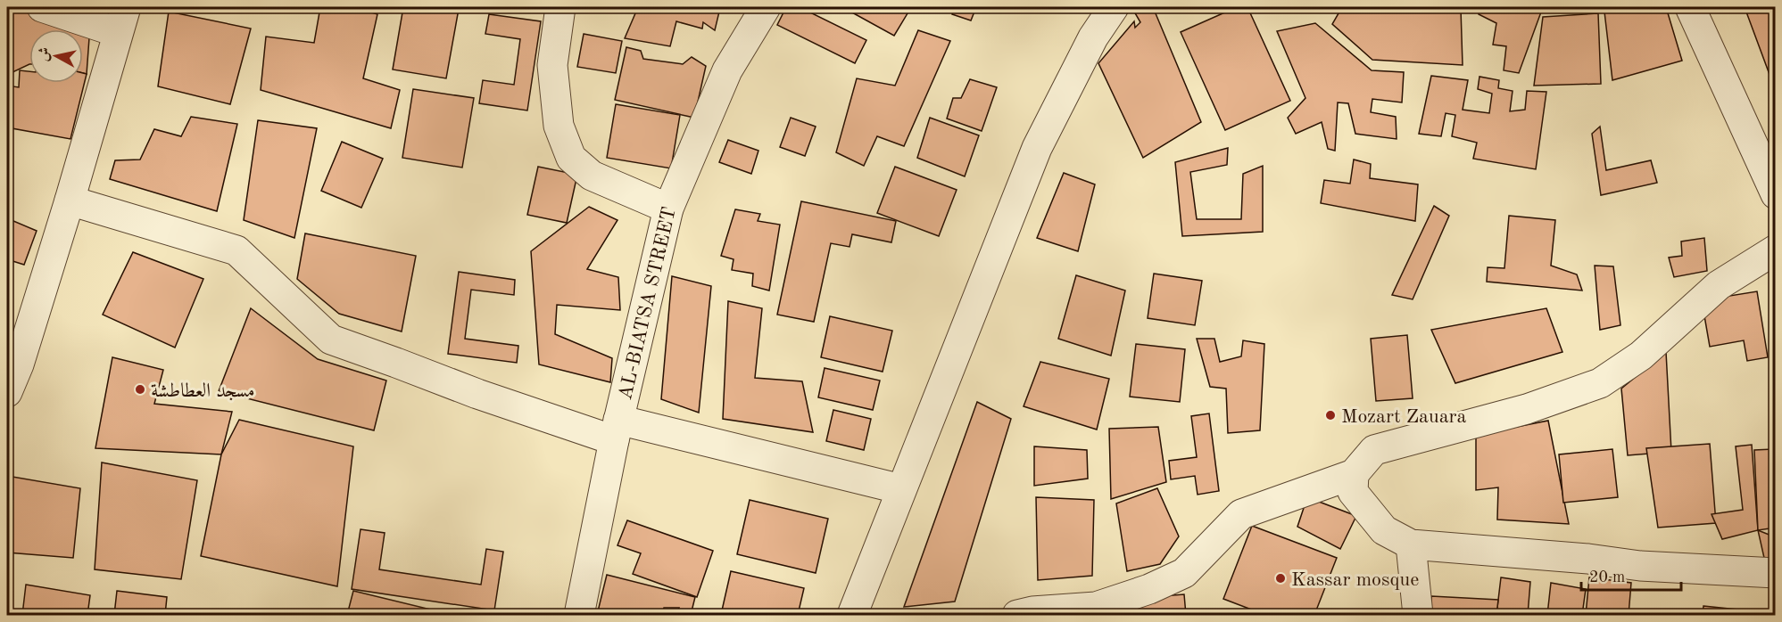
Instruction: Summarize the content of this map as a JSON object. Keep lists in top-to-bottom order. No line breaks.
{"streets":{"street":["AL-BIATSA STREET"]},"places":["مسجد العطاطشة","Mozart Zauara","Kassar mosque"],"scale_bar":"20 m","north":"left"}
